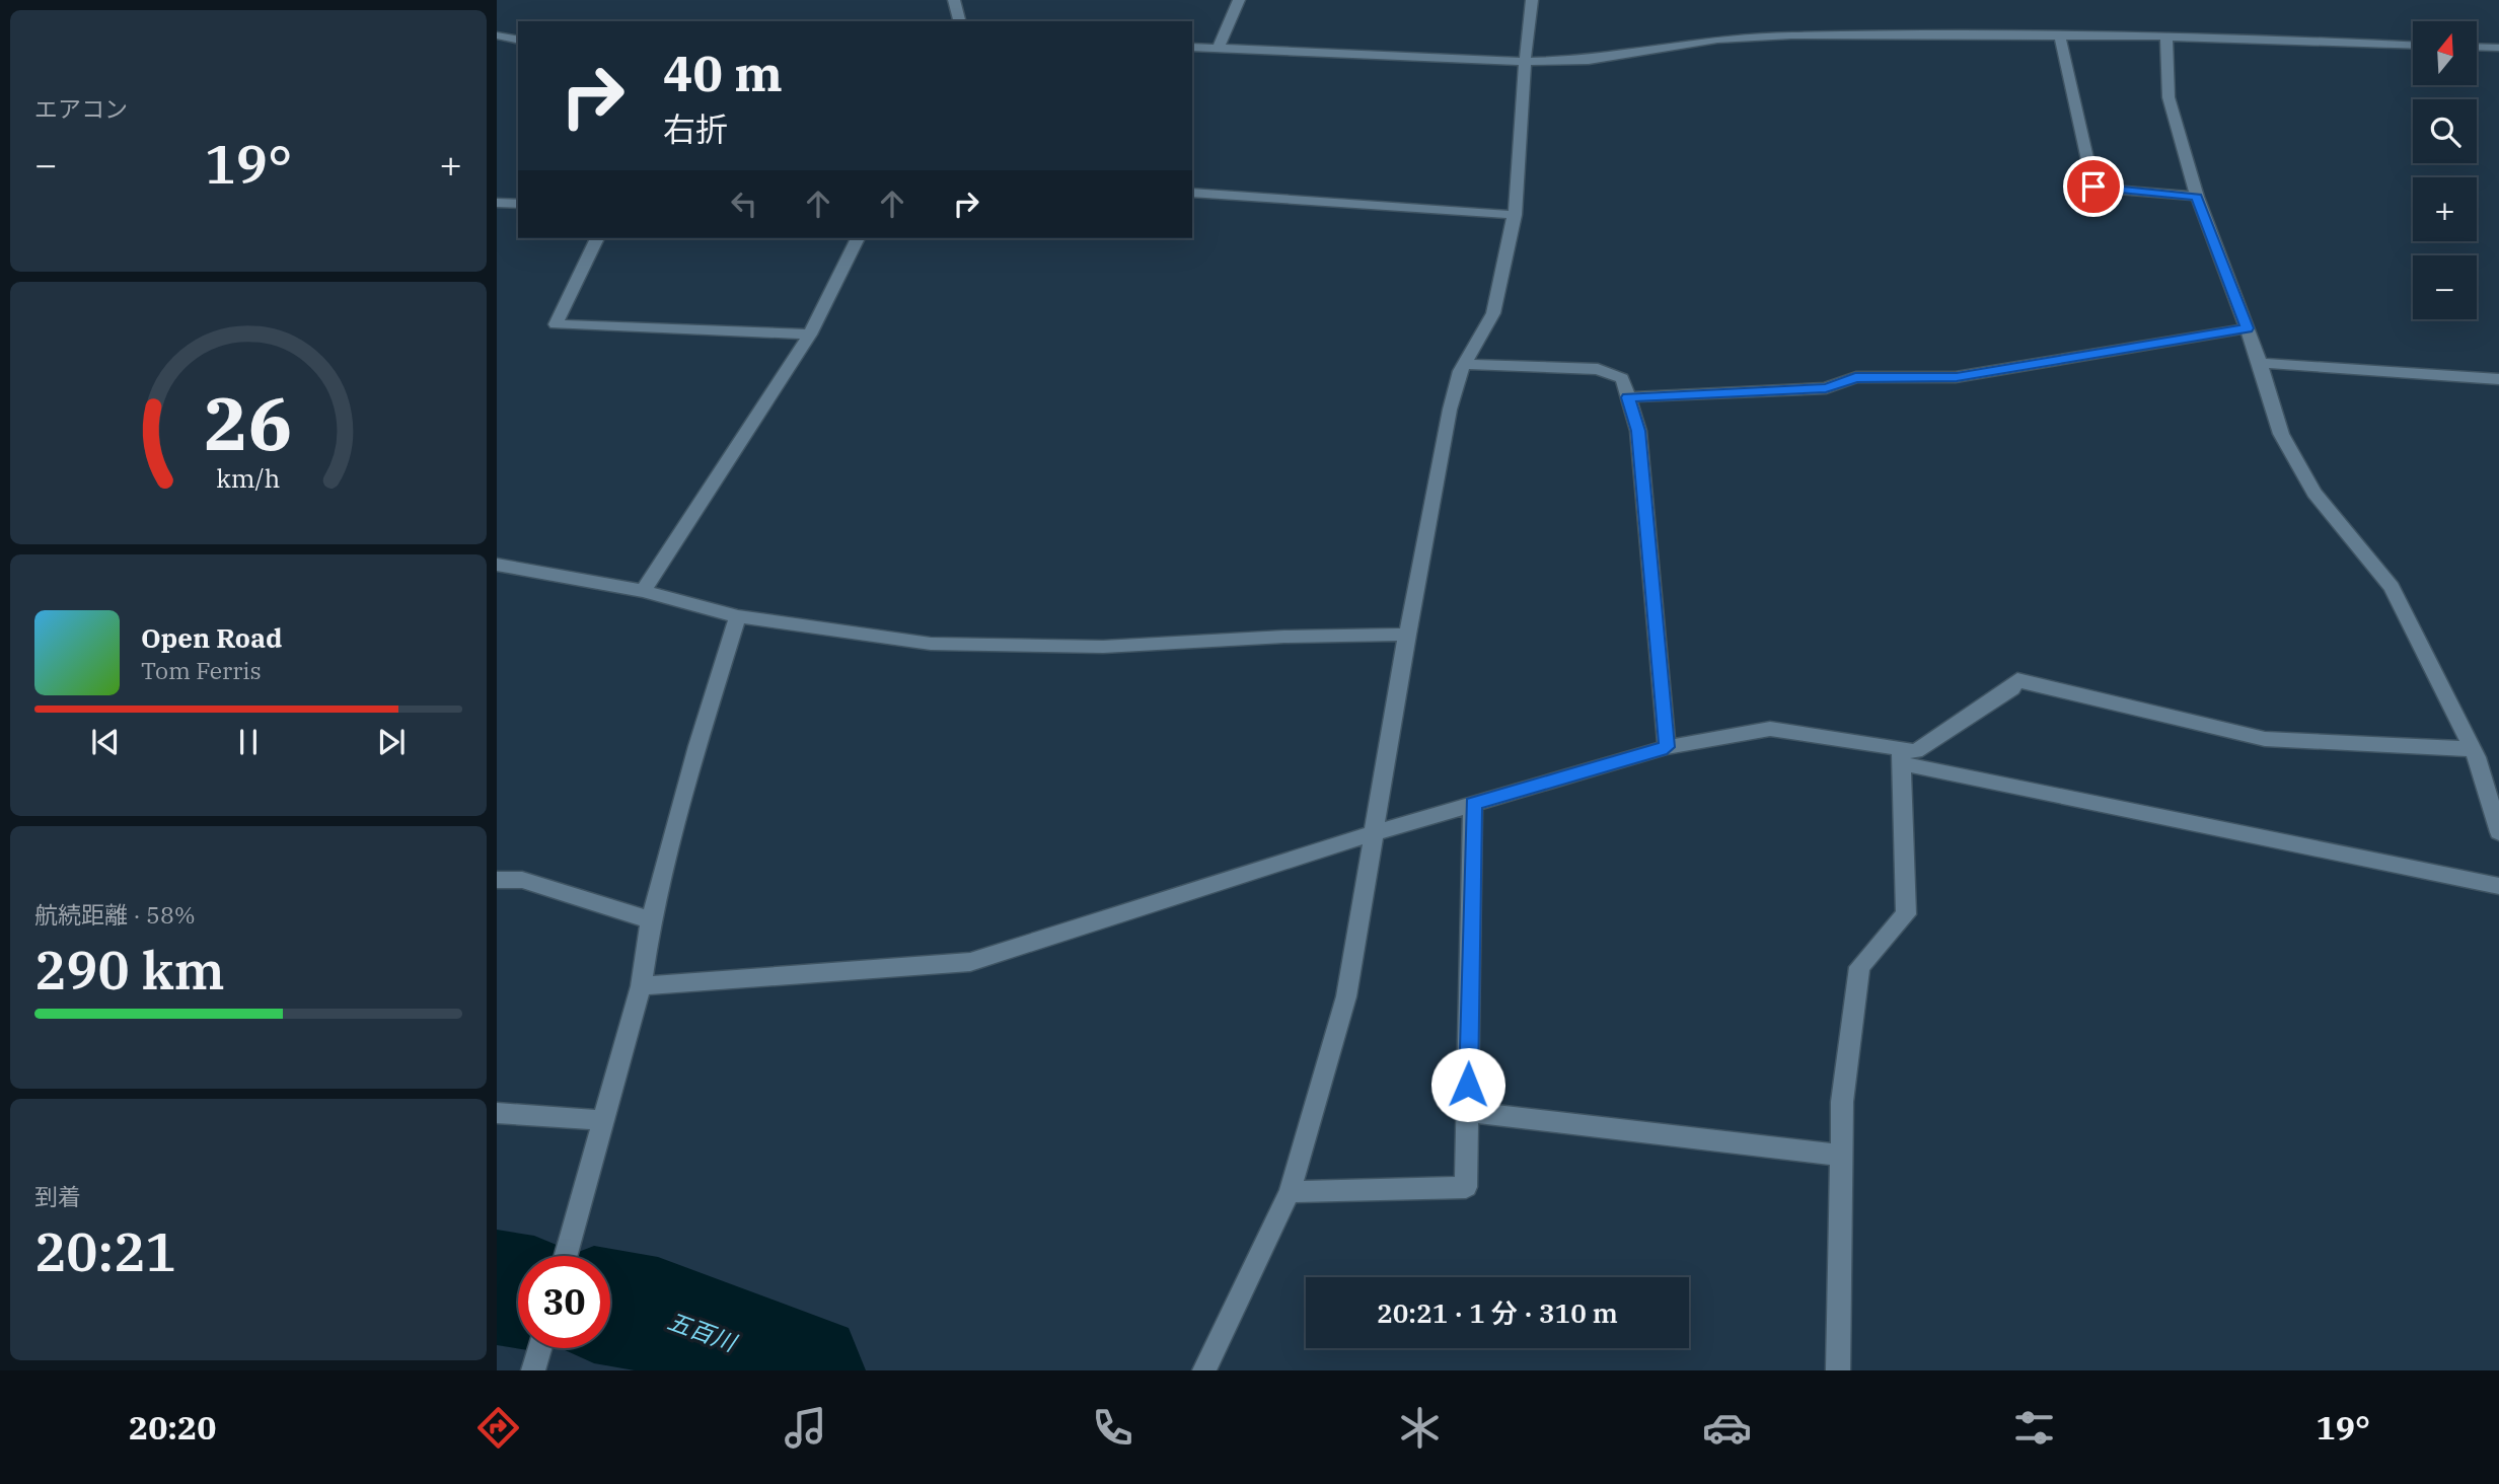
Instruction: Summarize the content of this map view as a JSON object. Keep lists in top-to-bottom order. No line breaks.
{"water":["五百川"],"north":"top","page":{"tile":["エアコン",["航続距離 · 58%","290 km"],["到着","20:21"]],"map_buttons":["+","−"],"turn":["40 m","右折"],"heat":["−","19°","+"],"song":["Open Road","Tom Ferris"],"limit":"30","trip":"20:21 · 1 分 · 310 m","tabs":["20:20","19°"],"gauge":["26","km/h"]}}
